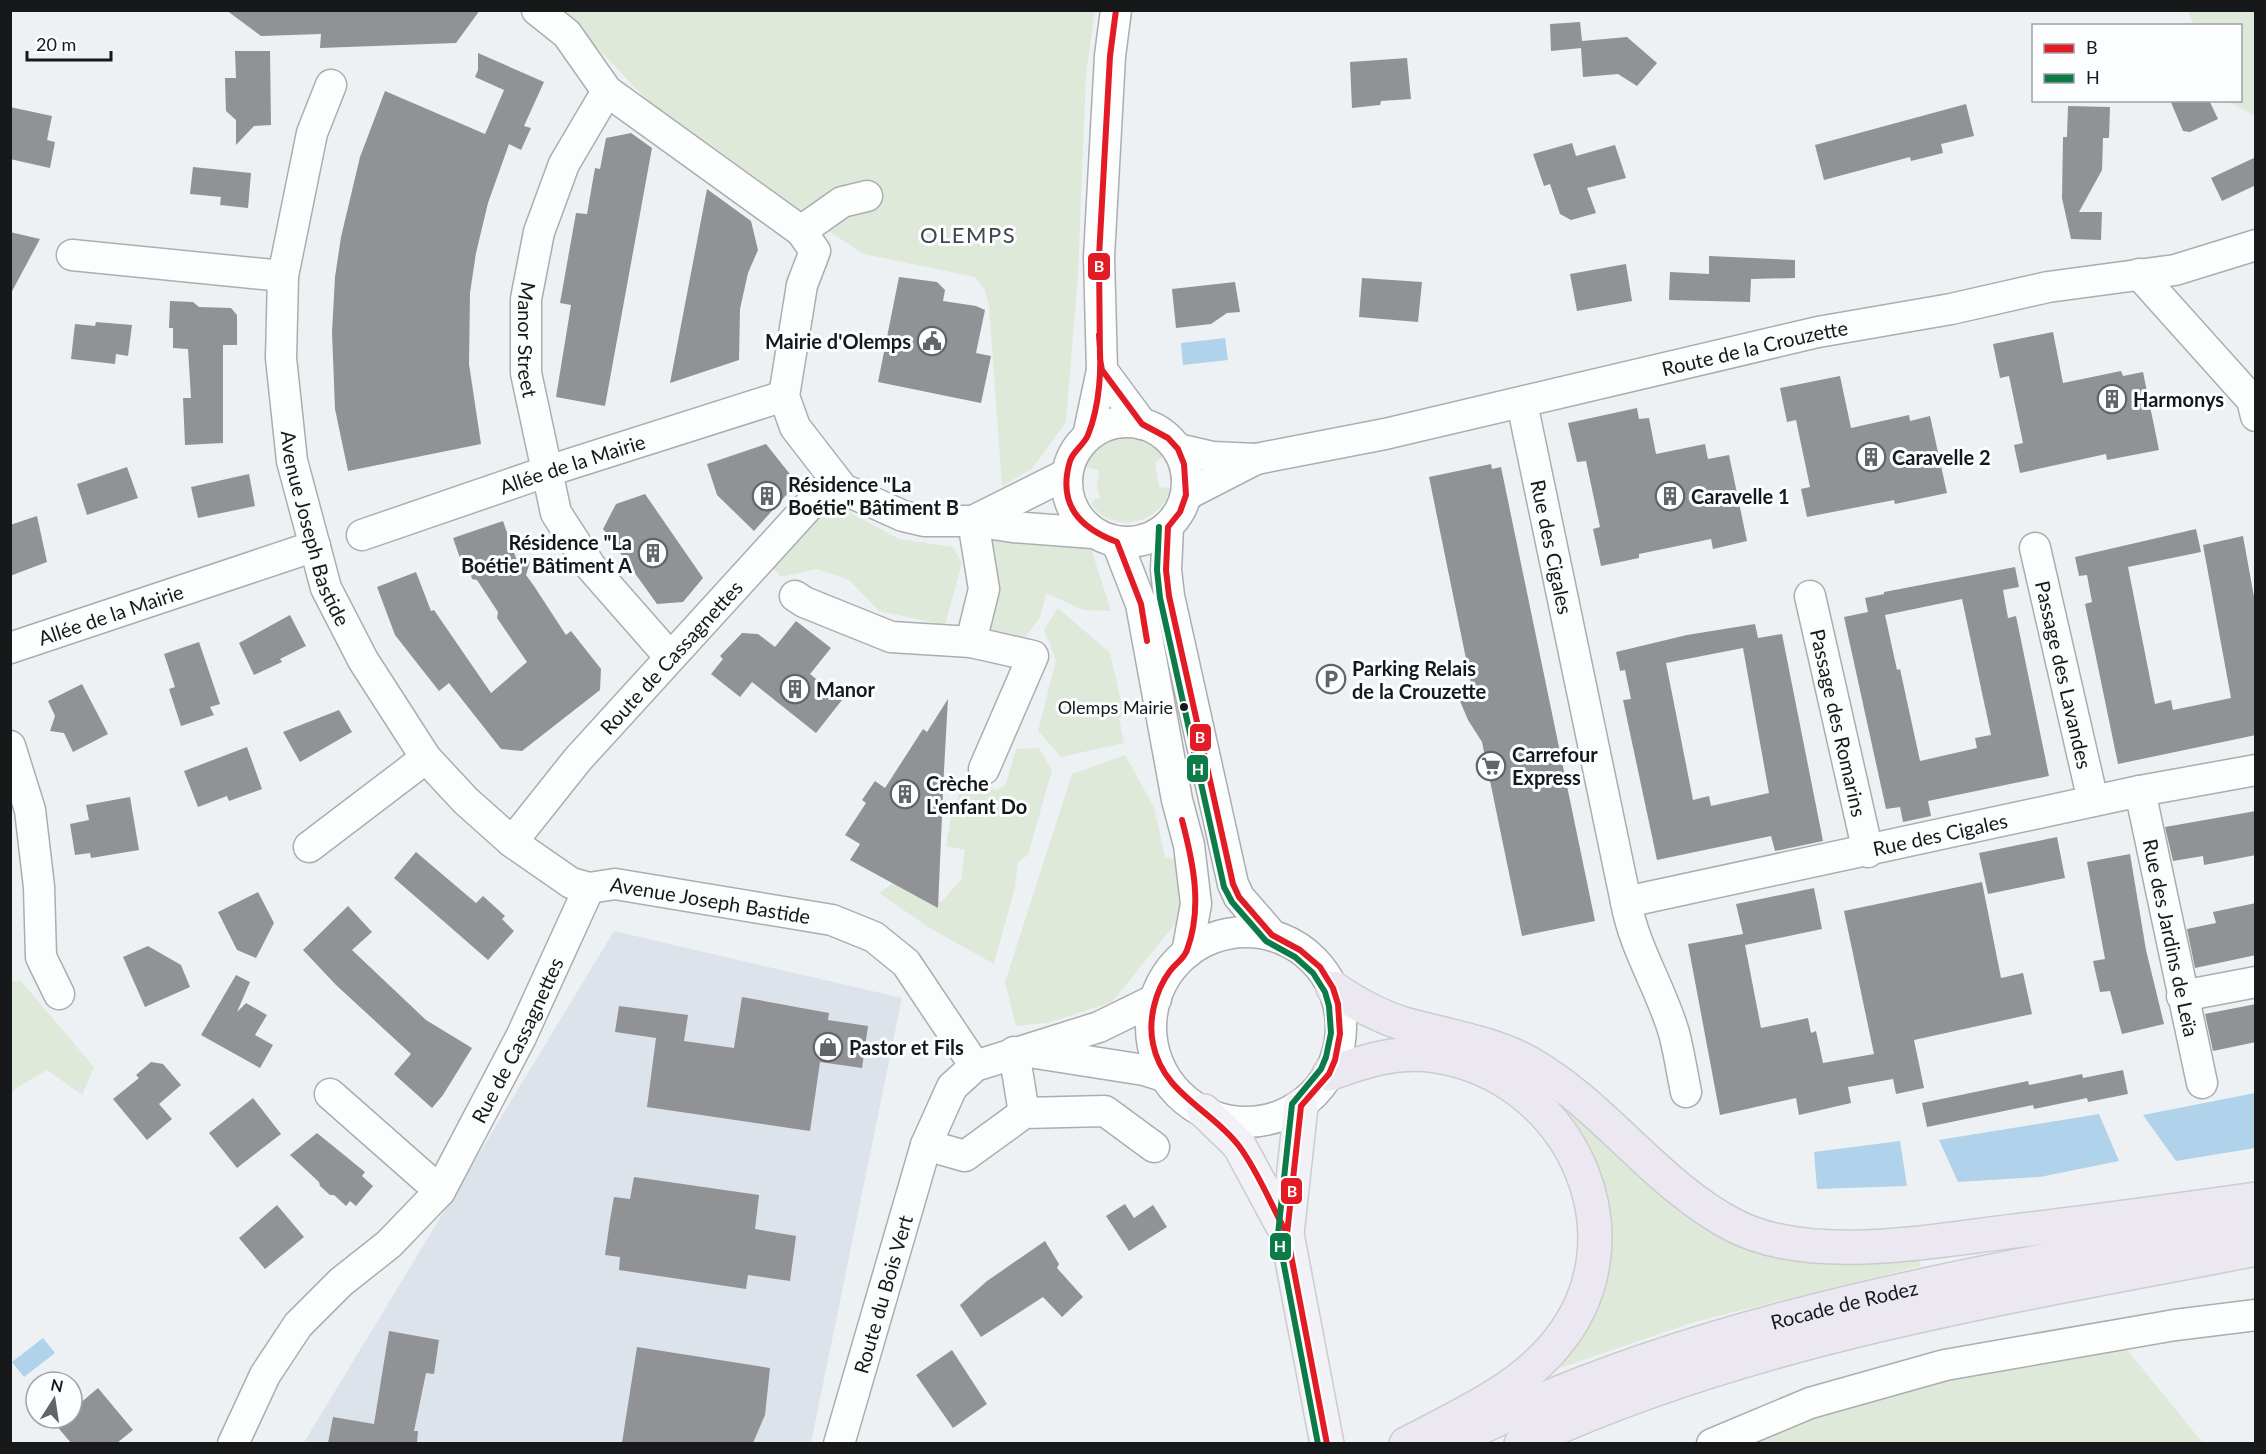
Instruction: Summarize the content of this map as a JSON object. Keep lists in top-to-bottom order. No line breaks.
{"streets":{"highway":["Rocade de Rodez"],"street":["Manor Street","Route de la Crouzette","Allée de la Mairie","Avenue Joseph Bastide","Rue des Cigales","Route de Cassagnettes","Passage des Lavandes","Passage des Romarins","Rue des Jardins de Leïa","Rue de Cassagnettes","Route du Bois Vert"]},"crossings":[["Manor Street","Allée de la Mairie"],["Manor Street","Route de Cassagnettes"],["Route de la Crouzette","Rue des Cigales"],["Allée de la Mairie","Avenue Joseph Bastide"],["Avenue Joseph Bastide","Route de Cassagnettes"],["Avenue Joseph Bastide","Rue de Cassagnettes"],["Avenue Joseph Bastide","Route du Bois Vert"],["Rue des Cigales","Passage des Lavandes"],["Rue des Cigales","Passage des Romarins"],["Rue des Cigales","Rue des Jardins de Leïa"]],"districts":["OLEMPS"],"places":{"public building":["Mairie d'Olemps"],"building":["Harmonys","Caravelle 2","Résidence \"La Boétie\" Bâtiment B","Caravelle 1","Résidence \"La Boétie\" Bâtiment A","Manor","Crèche L'enfant Do"],"parking":["Parking Relais de la Crouzette"],"other":["Olemps Mairie"],"supermarket":["Carrefour Express"],"shop":["Pastor et Fils"]},"lines":["transit line B","transit line H"],"legend":["B","H"],"scale_bar":"20 m","north":"top"}
